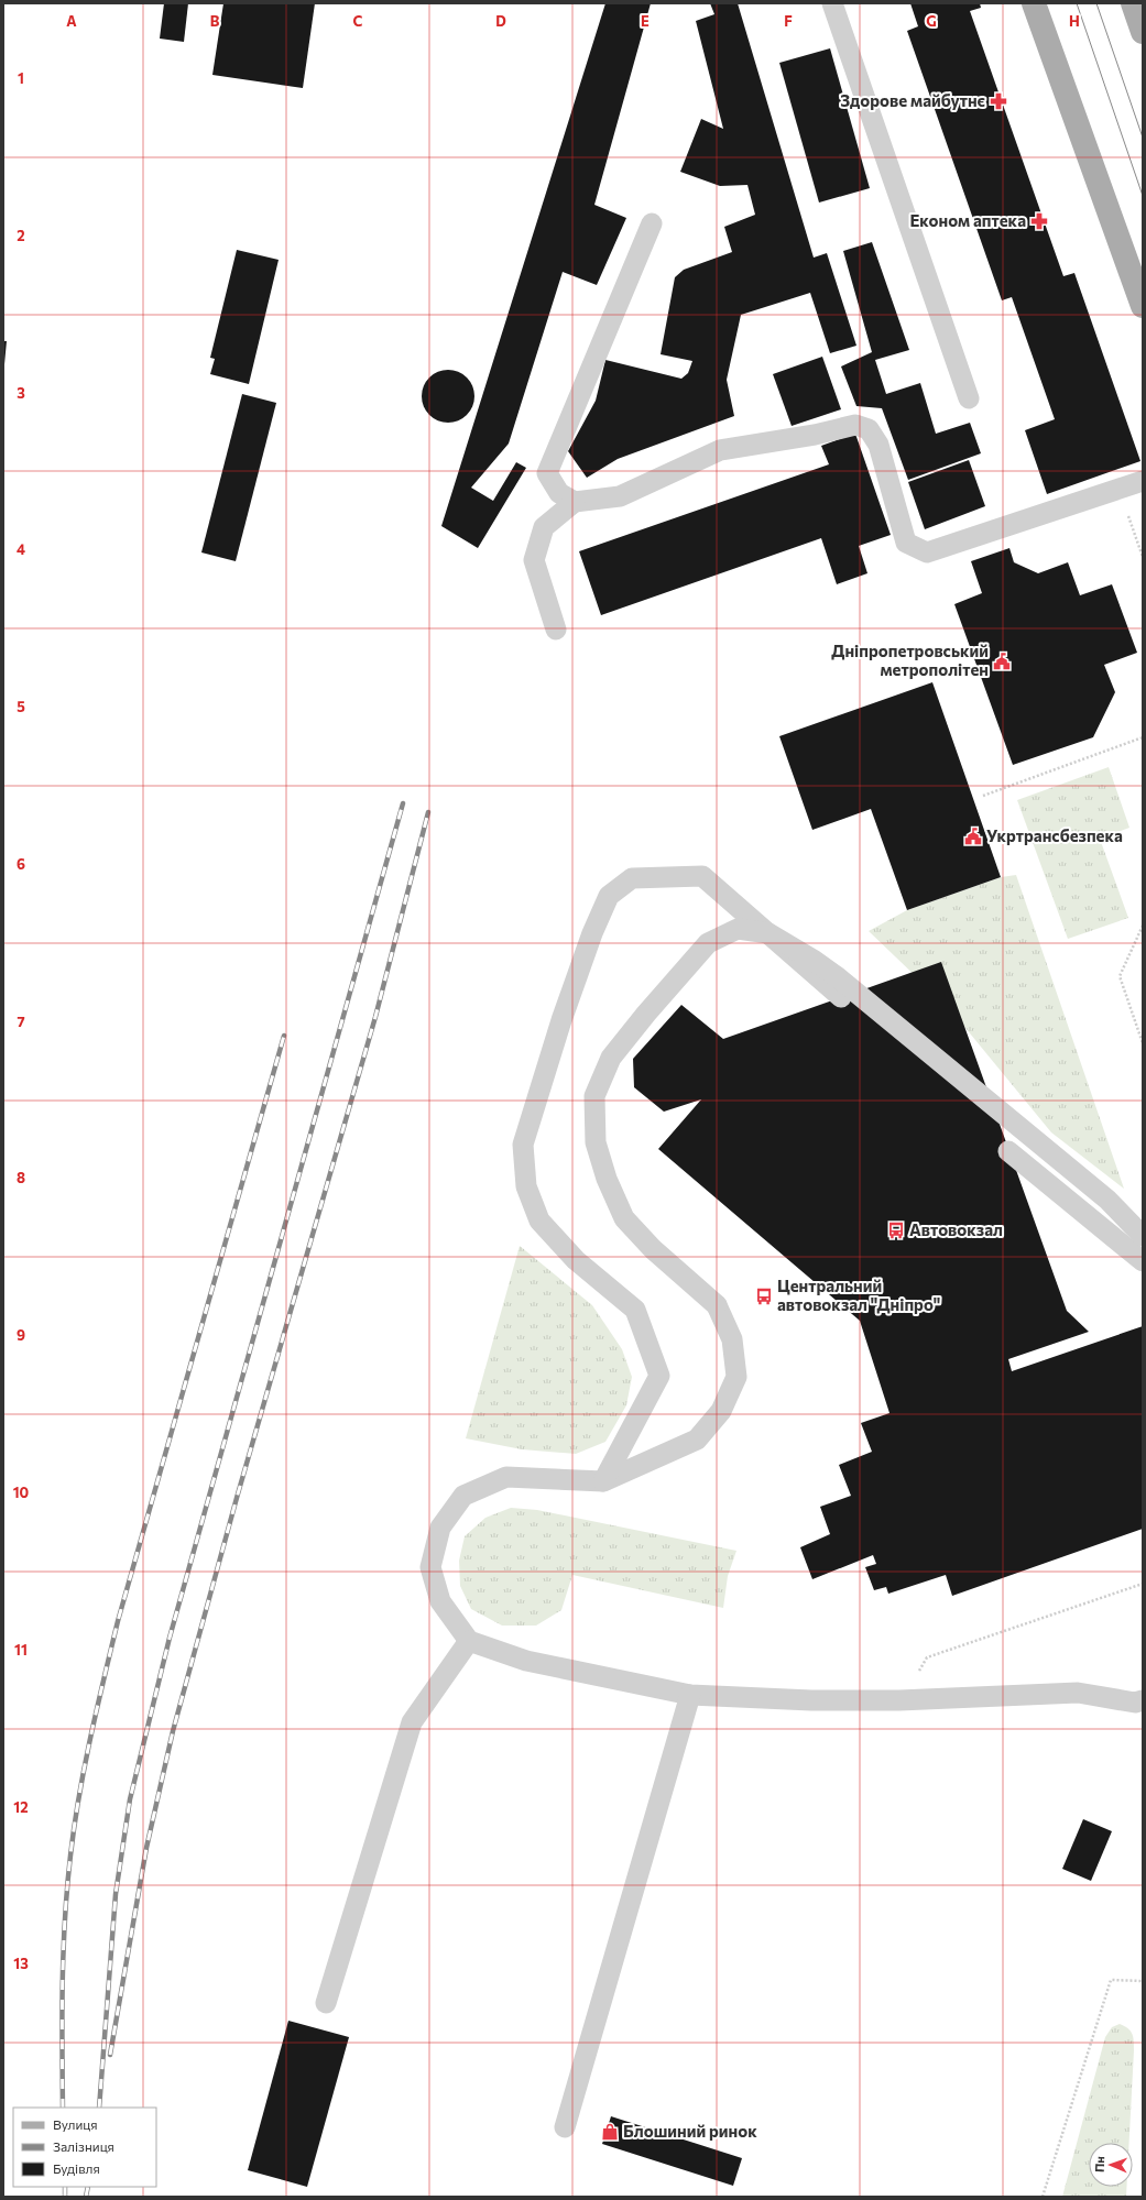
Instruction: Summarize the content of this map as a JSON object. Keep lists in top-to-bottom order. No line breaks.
{"places":{"pharmacy":["Здорове майбутнє","Економ аптека"],"public building":["Дніпропетровський метрополітен","Укртрансбезпека"],"bus stop":["Автовокзал","Центральний автовокзал \"Дніпро\""],"shop":["Блошиний ринок"]},"legend":["Вулиця","Залізниця","Будівля"],"north":"left","grid":{"columns":["A","B","C","D","E","F","G","H"],"rows":["1","2","3","4","5","6","7","8","9","10","11","12","13"]}}
